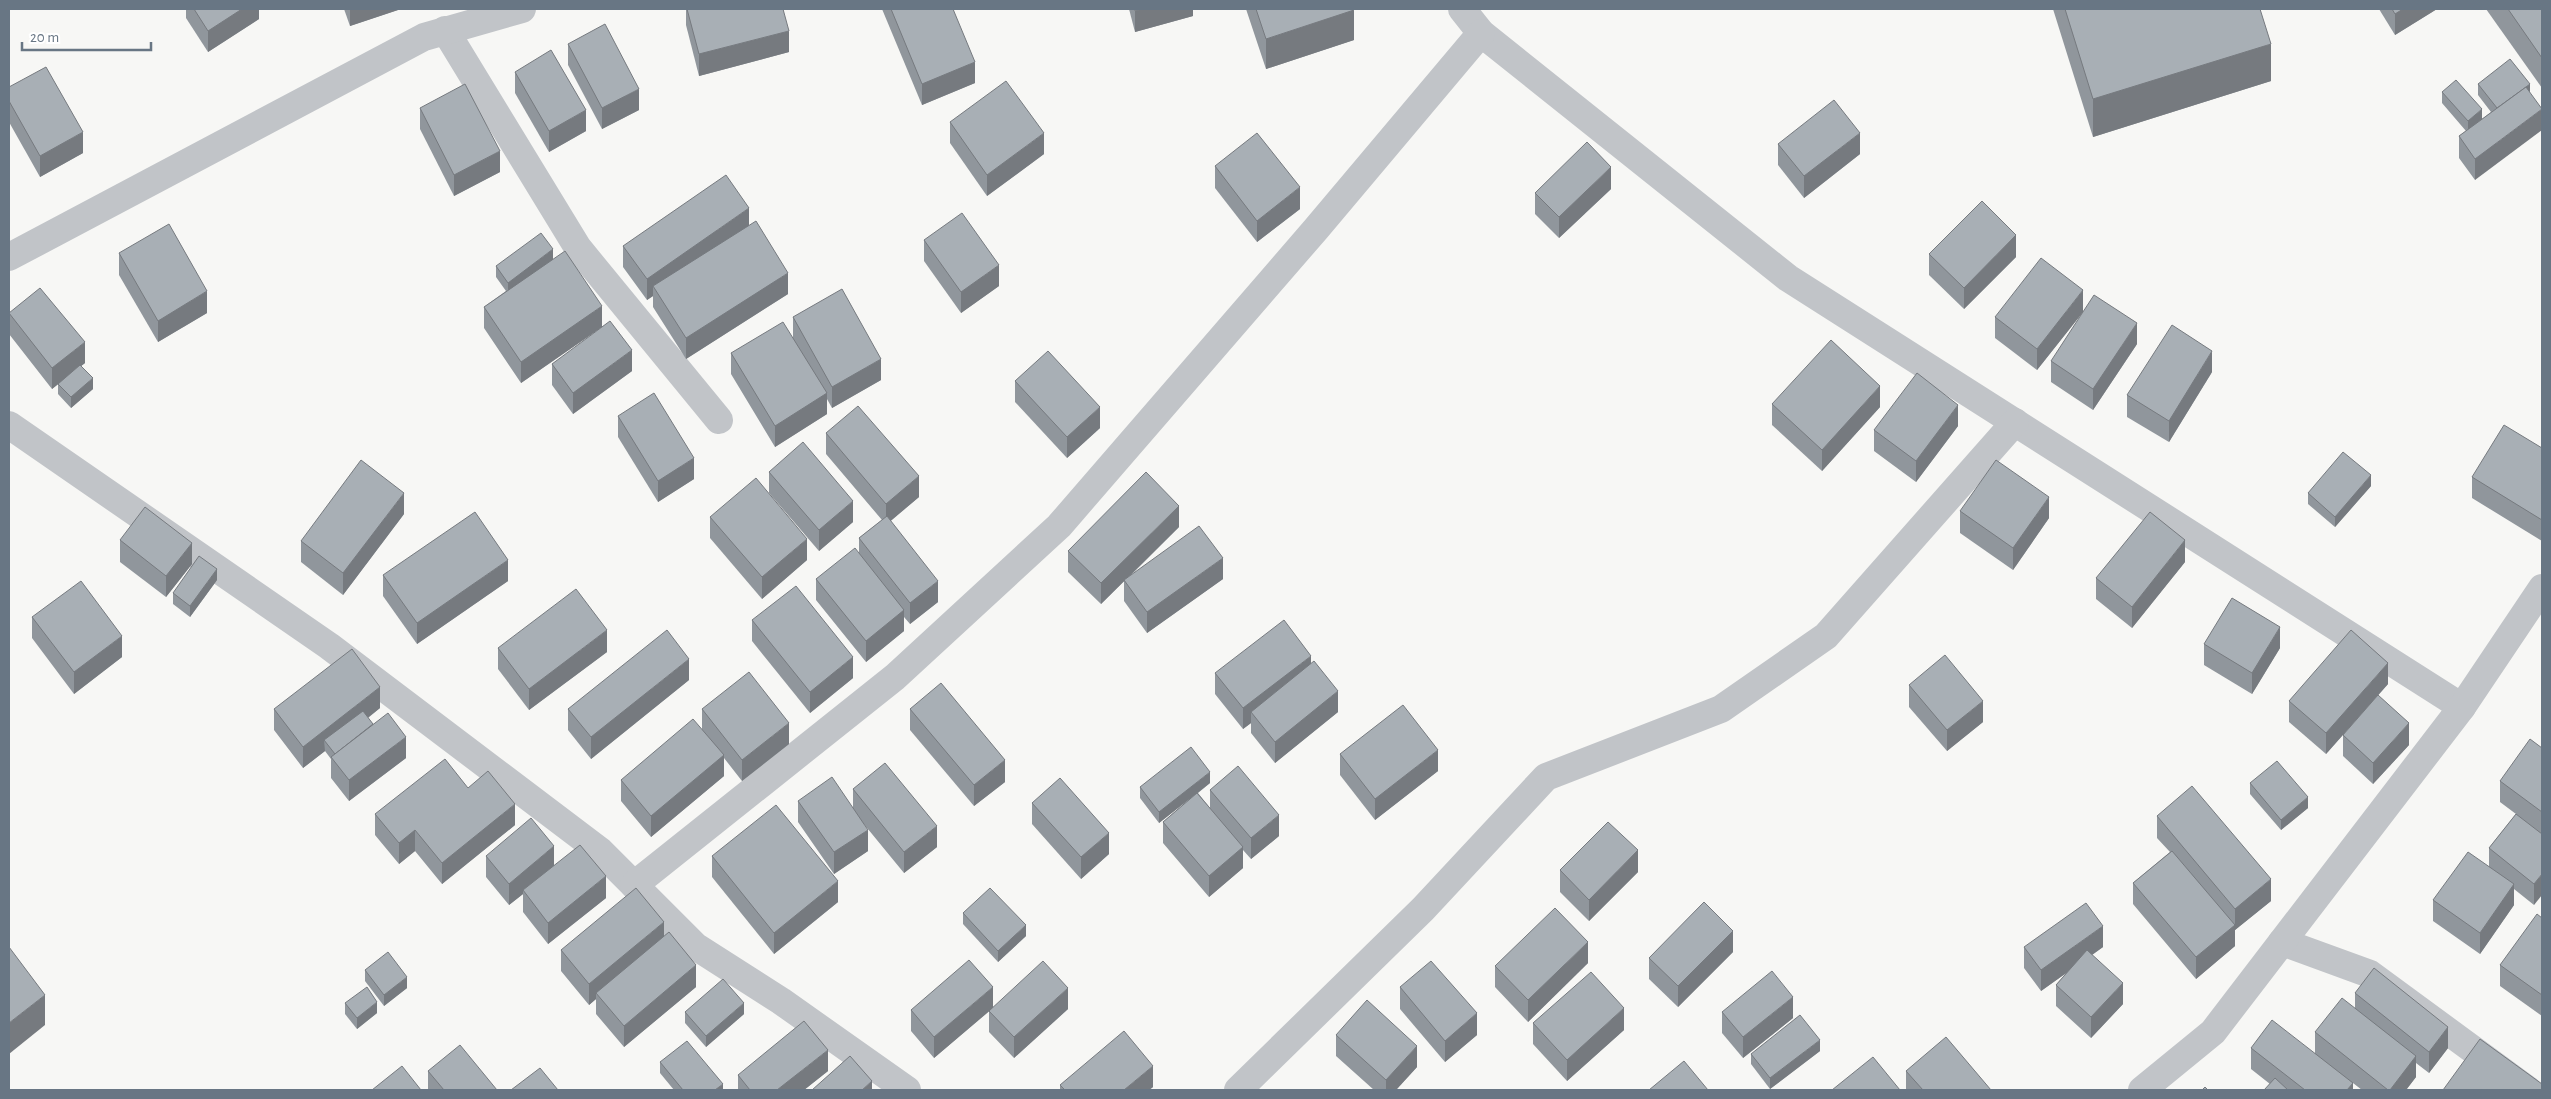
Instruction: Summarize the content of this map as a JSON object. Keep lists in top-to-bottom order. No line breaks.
{"scale_bar":"20 m"}
